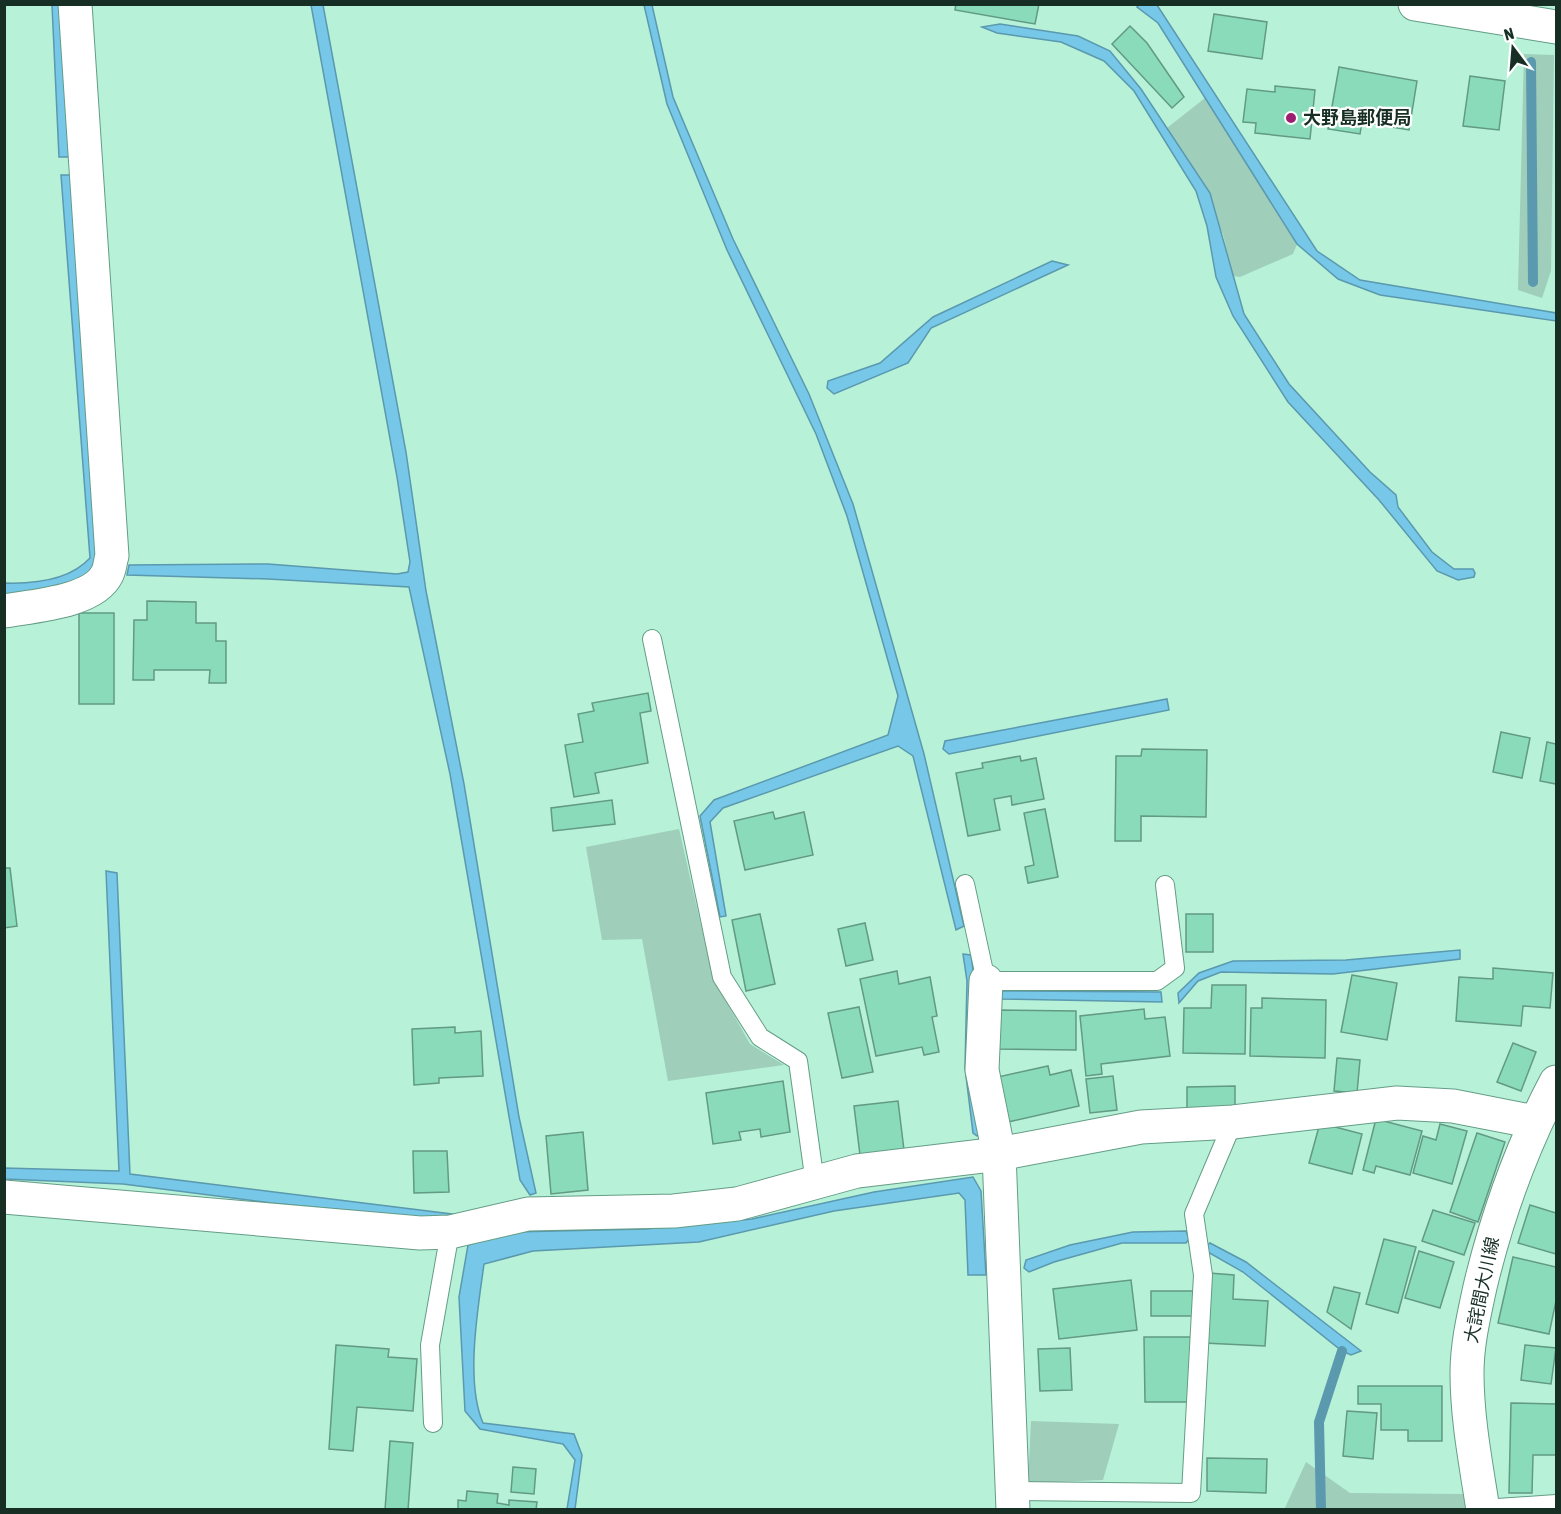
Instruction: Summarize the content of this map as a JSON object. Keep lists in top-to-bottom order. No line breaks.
{"streets":{"street":["大詫間大川線"]},"places":["大野島郵便局"],"north":"top"}
